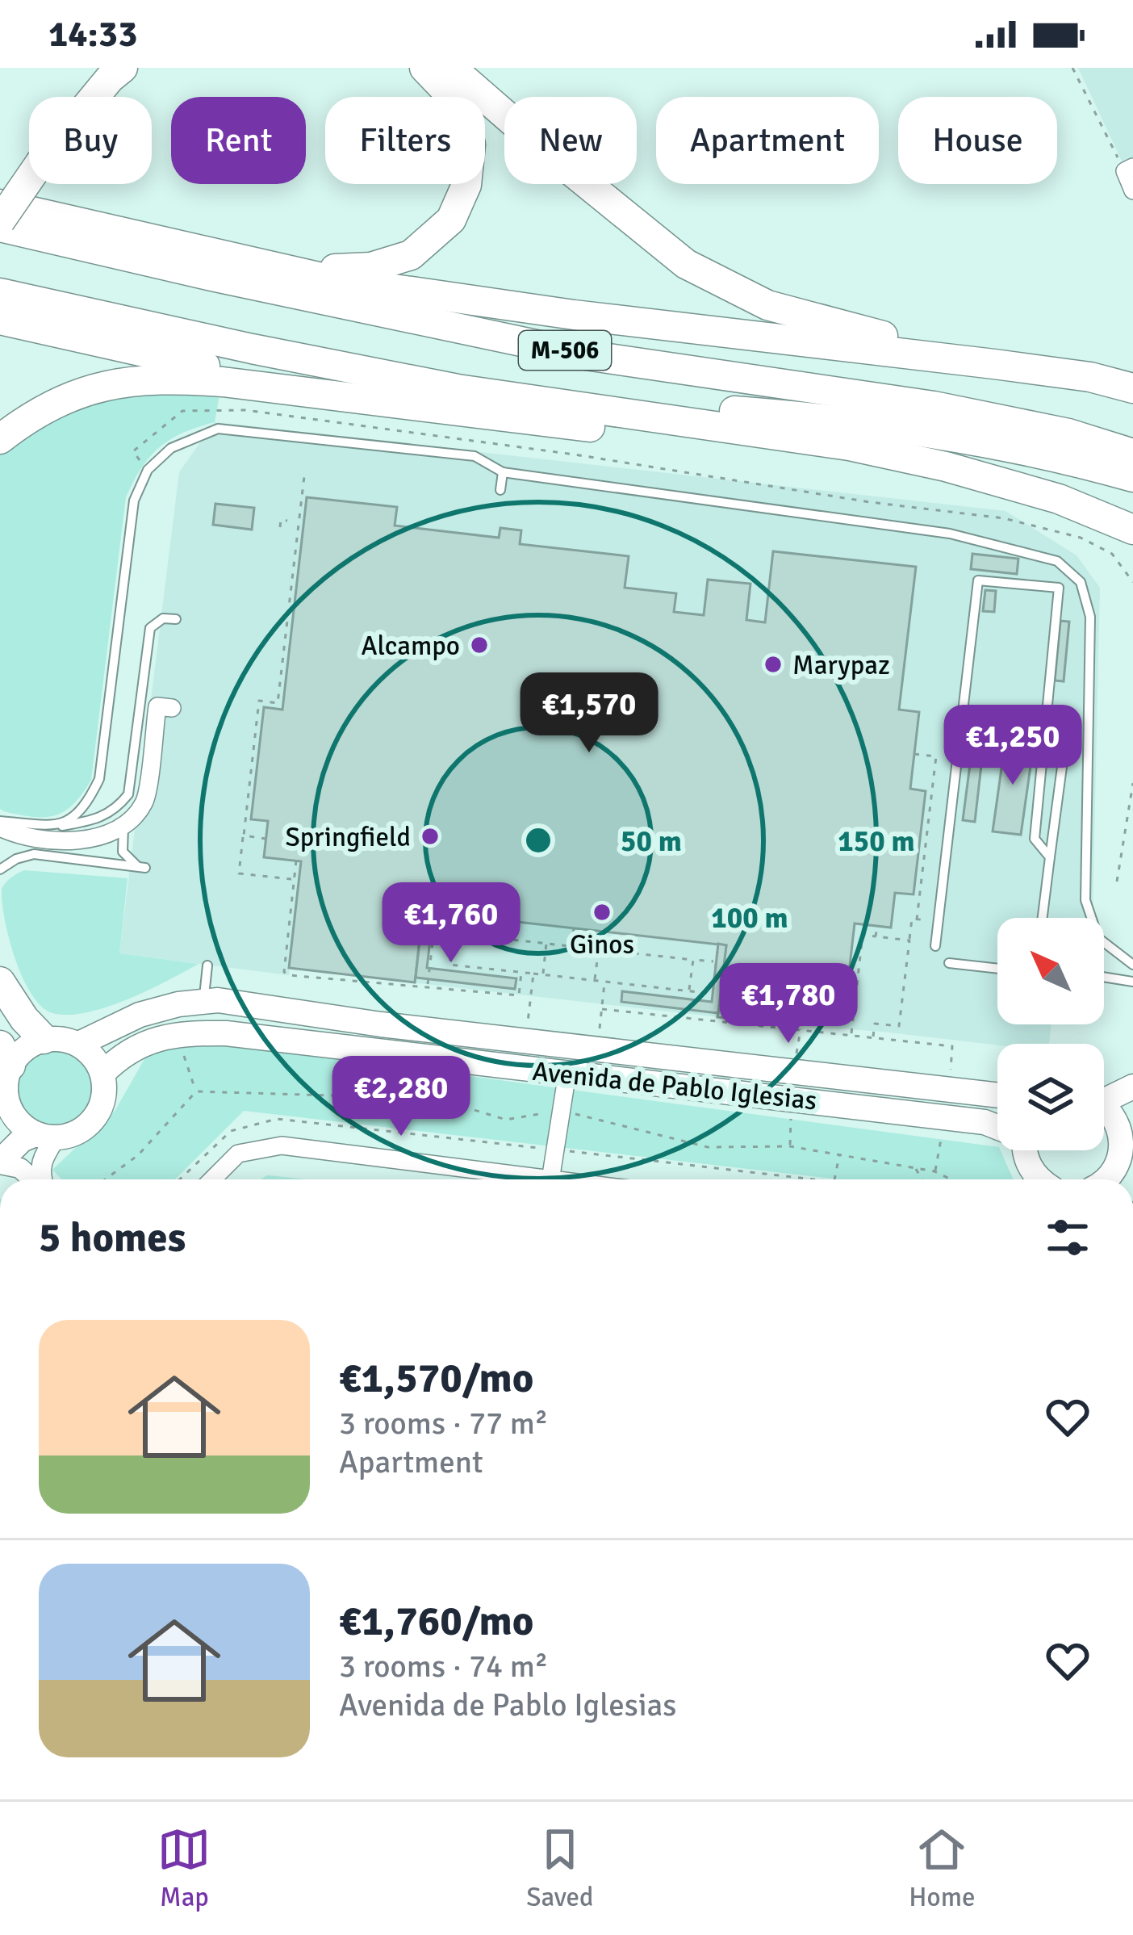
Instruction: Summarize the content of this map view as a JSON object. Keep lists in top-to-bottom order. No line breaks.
{"streets":{"highway":["M-506"],"main road":["Avenida de Pablo Iglesias"]},"places":["Alcampo","Marypaz","Springfield","Ginos"],"north":"top left","page":{"status":"14:33","chip":["Buy","Rent","Filters","New","Apartment","House"],"price":["€1,570","€1,250","€1,760","€1,780","€2,280"],"heading":"5 homes","list":[{"name":"€1,570/mo","note":"3 rooms · 77 m² · Apartment"},{"name":"€1,760/mo","note":"3 rooms · 74 m² · Avenida de Pablo Iglesias"}],"tabs":["Map","Saved","Home"]},"rings":["50 m","150 m","100 m"]}
